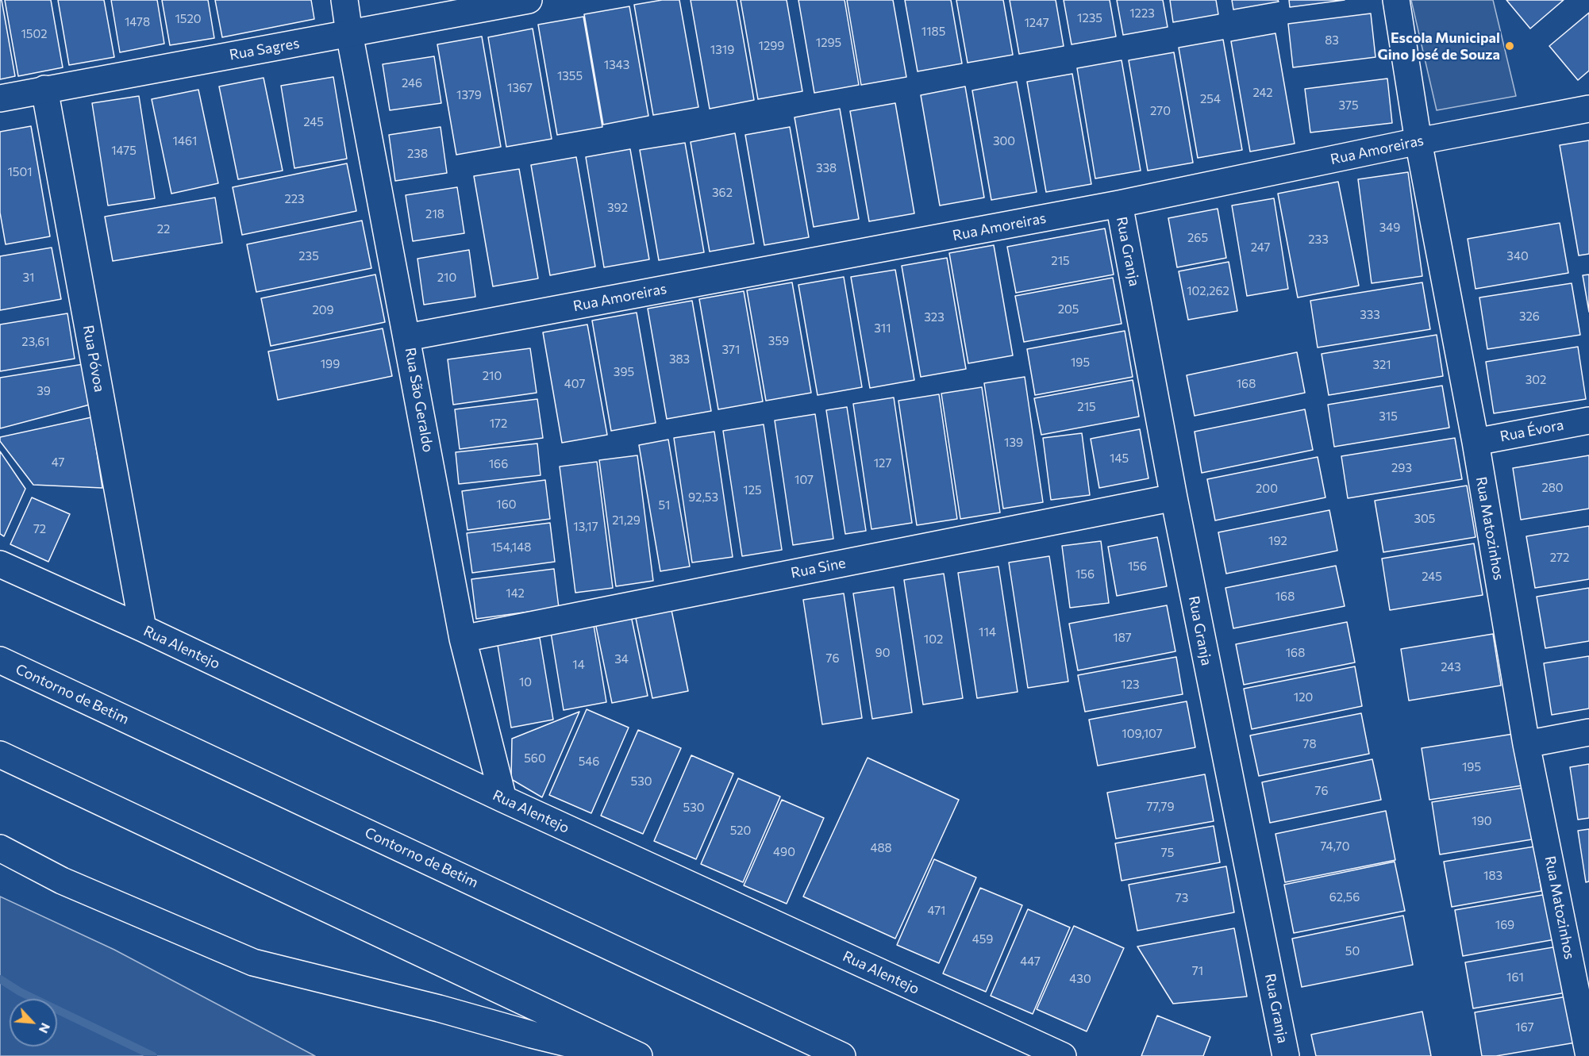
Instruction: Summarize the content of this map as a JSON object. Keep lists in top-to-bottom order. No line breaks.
{"streets":{"main road":["Rua Sagres","Rua Amoreiras","Rua Granja","Rua Póvoa","Rua São Geraldo","Rua Évora","Rua Matozinhos","Rua Sine","Rua Alentejo","Contorno de Betim"]},"crossings":[["Rua Sagres","Rua Póvoa"],["Rua Sagres","Rua São Geraldo"],["Rua Amoreiras","Rua Granja"],["Rua Amoreiras","Rua São Geraldo"],["Rua Amoreiras","Rua Matozinhos"],["Rua Granja","Rua Sine"],["Rua Póvoa","Rua Alentejo"],["Rua São Geraldo","Rua Sine"],["Rua São Geraldo","Rua Alentejo"],["Rua Évora","Rua Matozinhos"]],"places":["Escola Municipal Gino José de Souza"],"house_numbers":["1223","1235","1520","1478","1247","1185","1502","83","1295","1299","1319","1343","1355","246","1367","242","1379","254","375","270","245","1461","300","1475","238","338","1501","362","223","392","218","349","22","265","233","247","235","340","215","31","210","102,262","205","209","333","326","323","311","359","23,61","371","383","195","199","321","395","210","302","407","168","39","215","315","172","139","145","47","127","166","293","107","280","200","125","92,53","160","51","305","21,29","13,17","72","192","154,148","272","156","156","245","142","168","114","187","102","90","168","76","34","14","243","10","123","120","109,107","78","560","546","195","530","76","77,79","530","190","520","74,70","488","490","75","183","62,56","73","471","169","459","50","447","71","161","430","167"],"north":"bottom right"}
